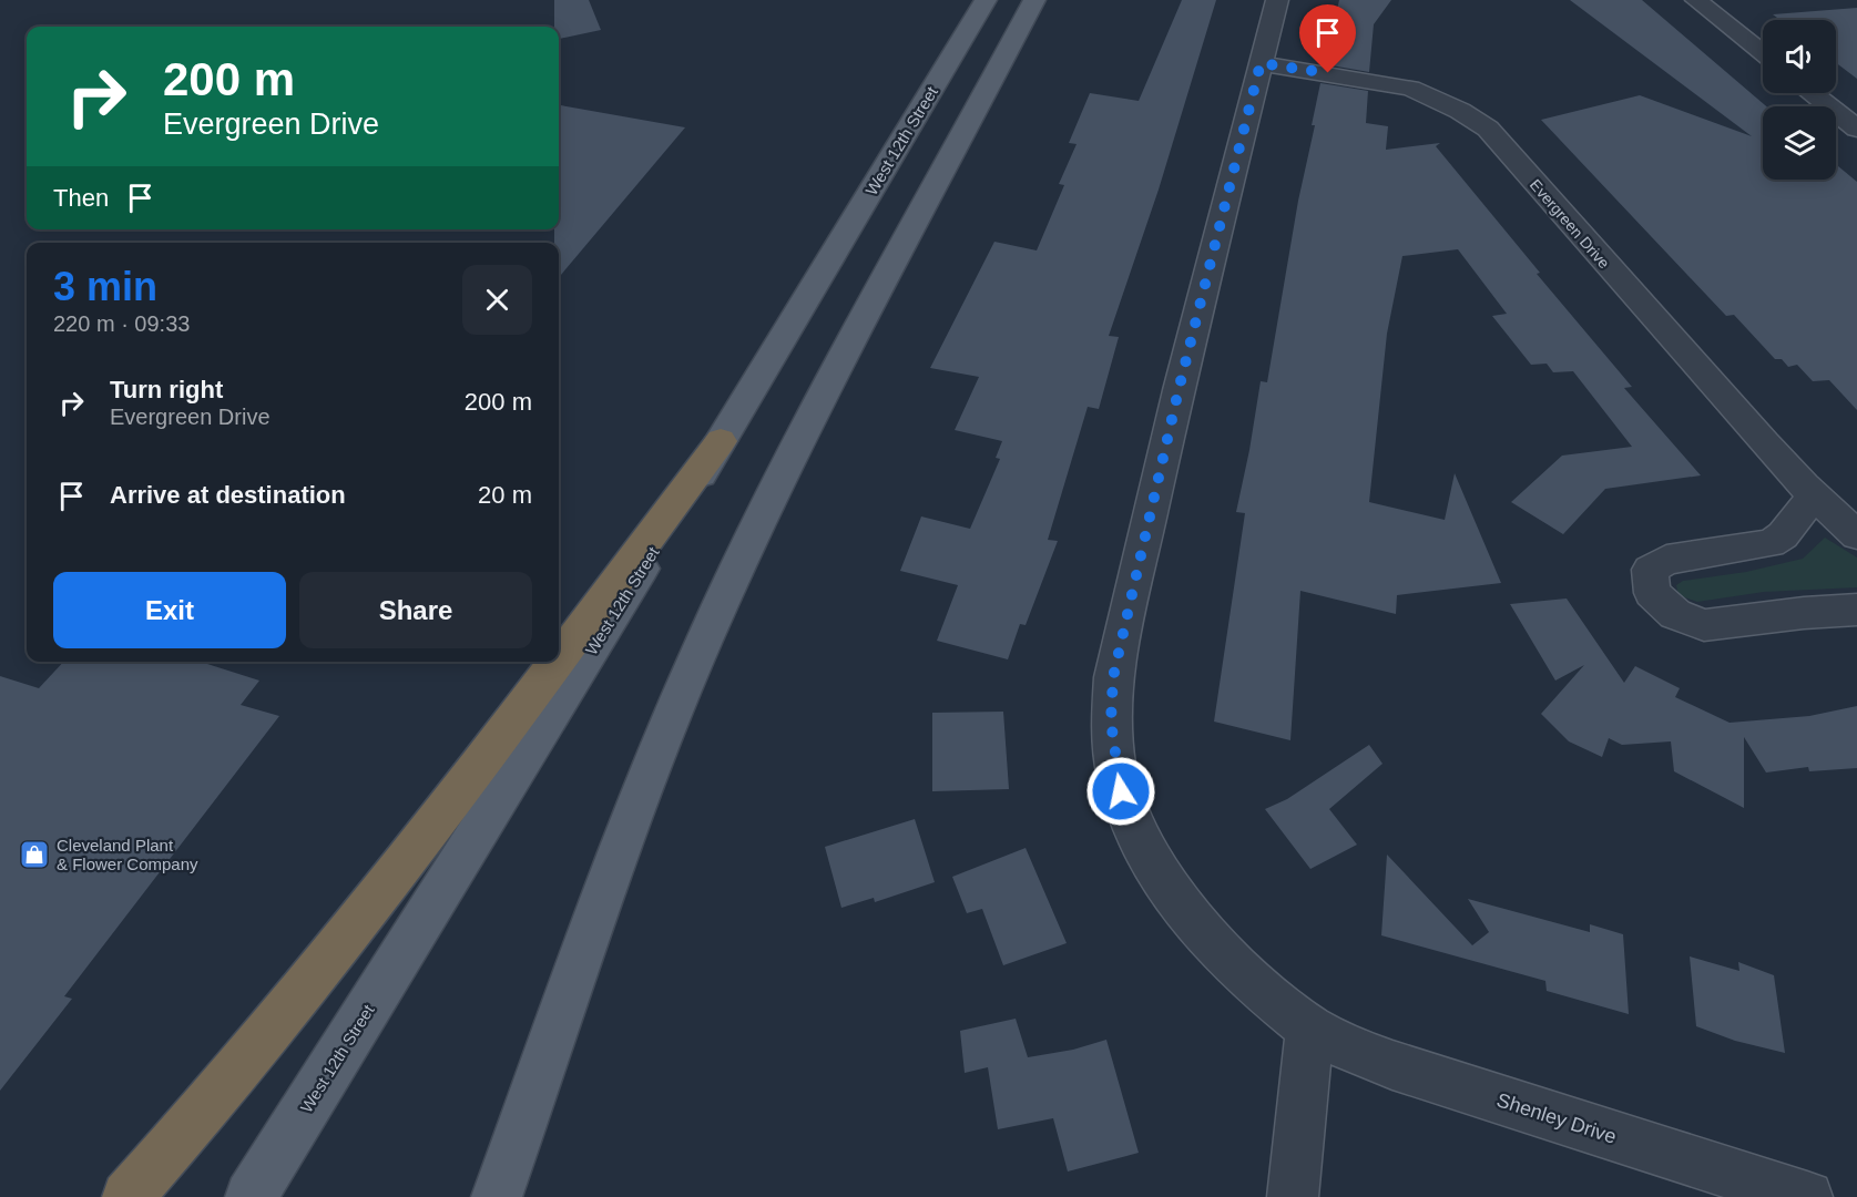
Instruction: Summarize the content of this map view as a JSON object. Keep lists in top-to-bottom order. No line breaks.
{"streets":{"main road":["West 12th Street"],"street":["Evergreen Drive","Shenley Drive"]},"crossings":[["Evergreen Drive","Shenley Drive"]],"places":{"shop":["Cleveland Plant & Flower Company"]},"page":{"turn":["200 m","Evergreen Drive"],"then":"Then","heading":["3 min","220 m · 09:33"],"list":[{"name":"Turn right","note":"Evergreen Drive","value":"200 m"},{"name":"Arrive at destination","value":"20 m"}],"buttons":["Exit","Share"]}}
